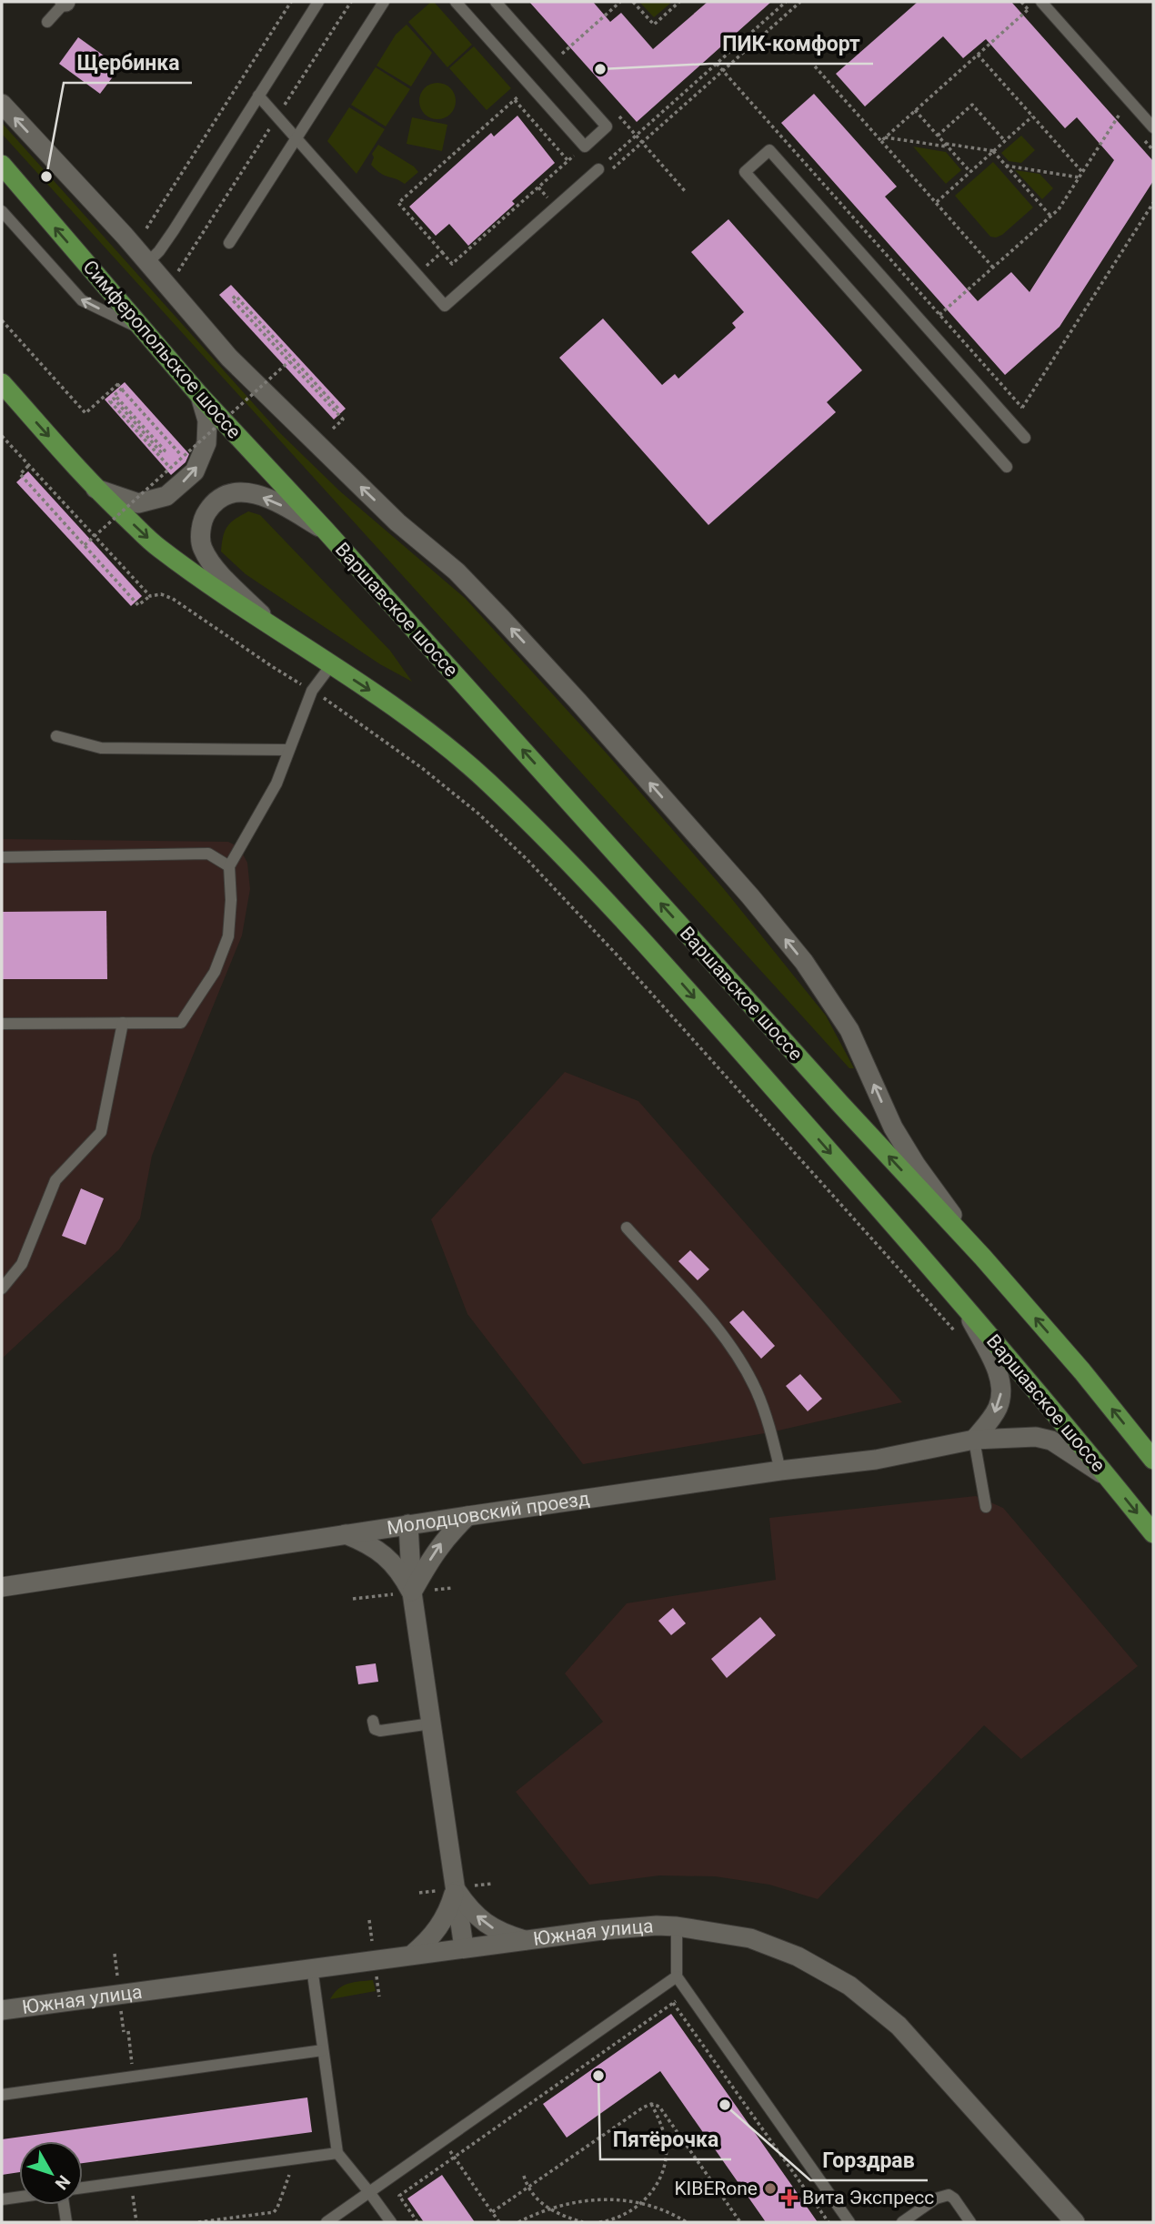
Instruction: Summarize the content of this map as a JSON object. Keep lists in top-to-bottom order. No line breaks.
{"streets":{"main road":["Симферопольское шоссе","Варшавское шоссе"],"street":["Молодцовский проезд","Южная улица"]},"crossings":[["Симферопольское шоссе","Варшавское шоссе"],["Варшавское шоссе","Молодцовский проезд"]],"one_way":["Симферопольское шоссе"],"places":{"other":["ПИК-комфорт","Щербинка","Пятёрочка","Горздрав","KIBERone"],"health":["Вита Экспресс"]},"north":"bottom right"}
